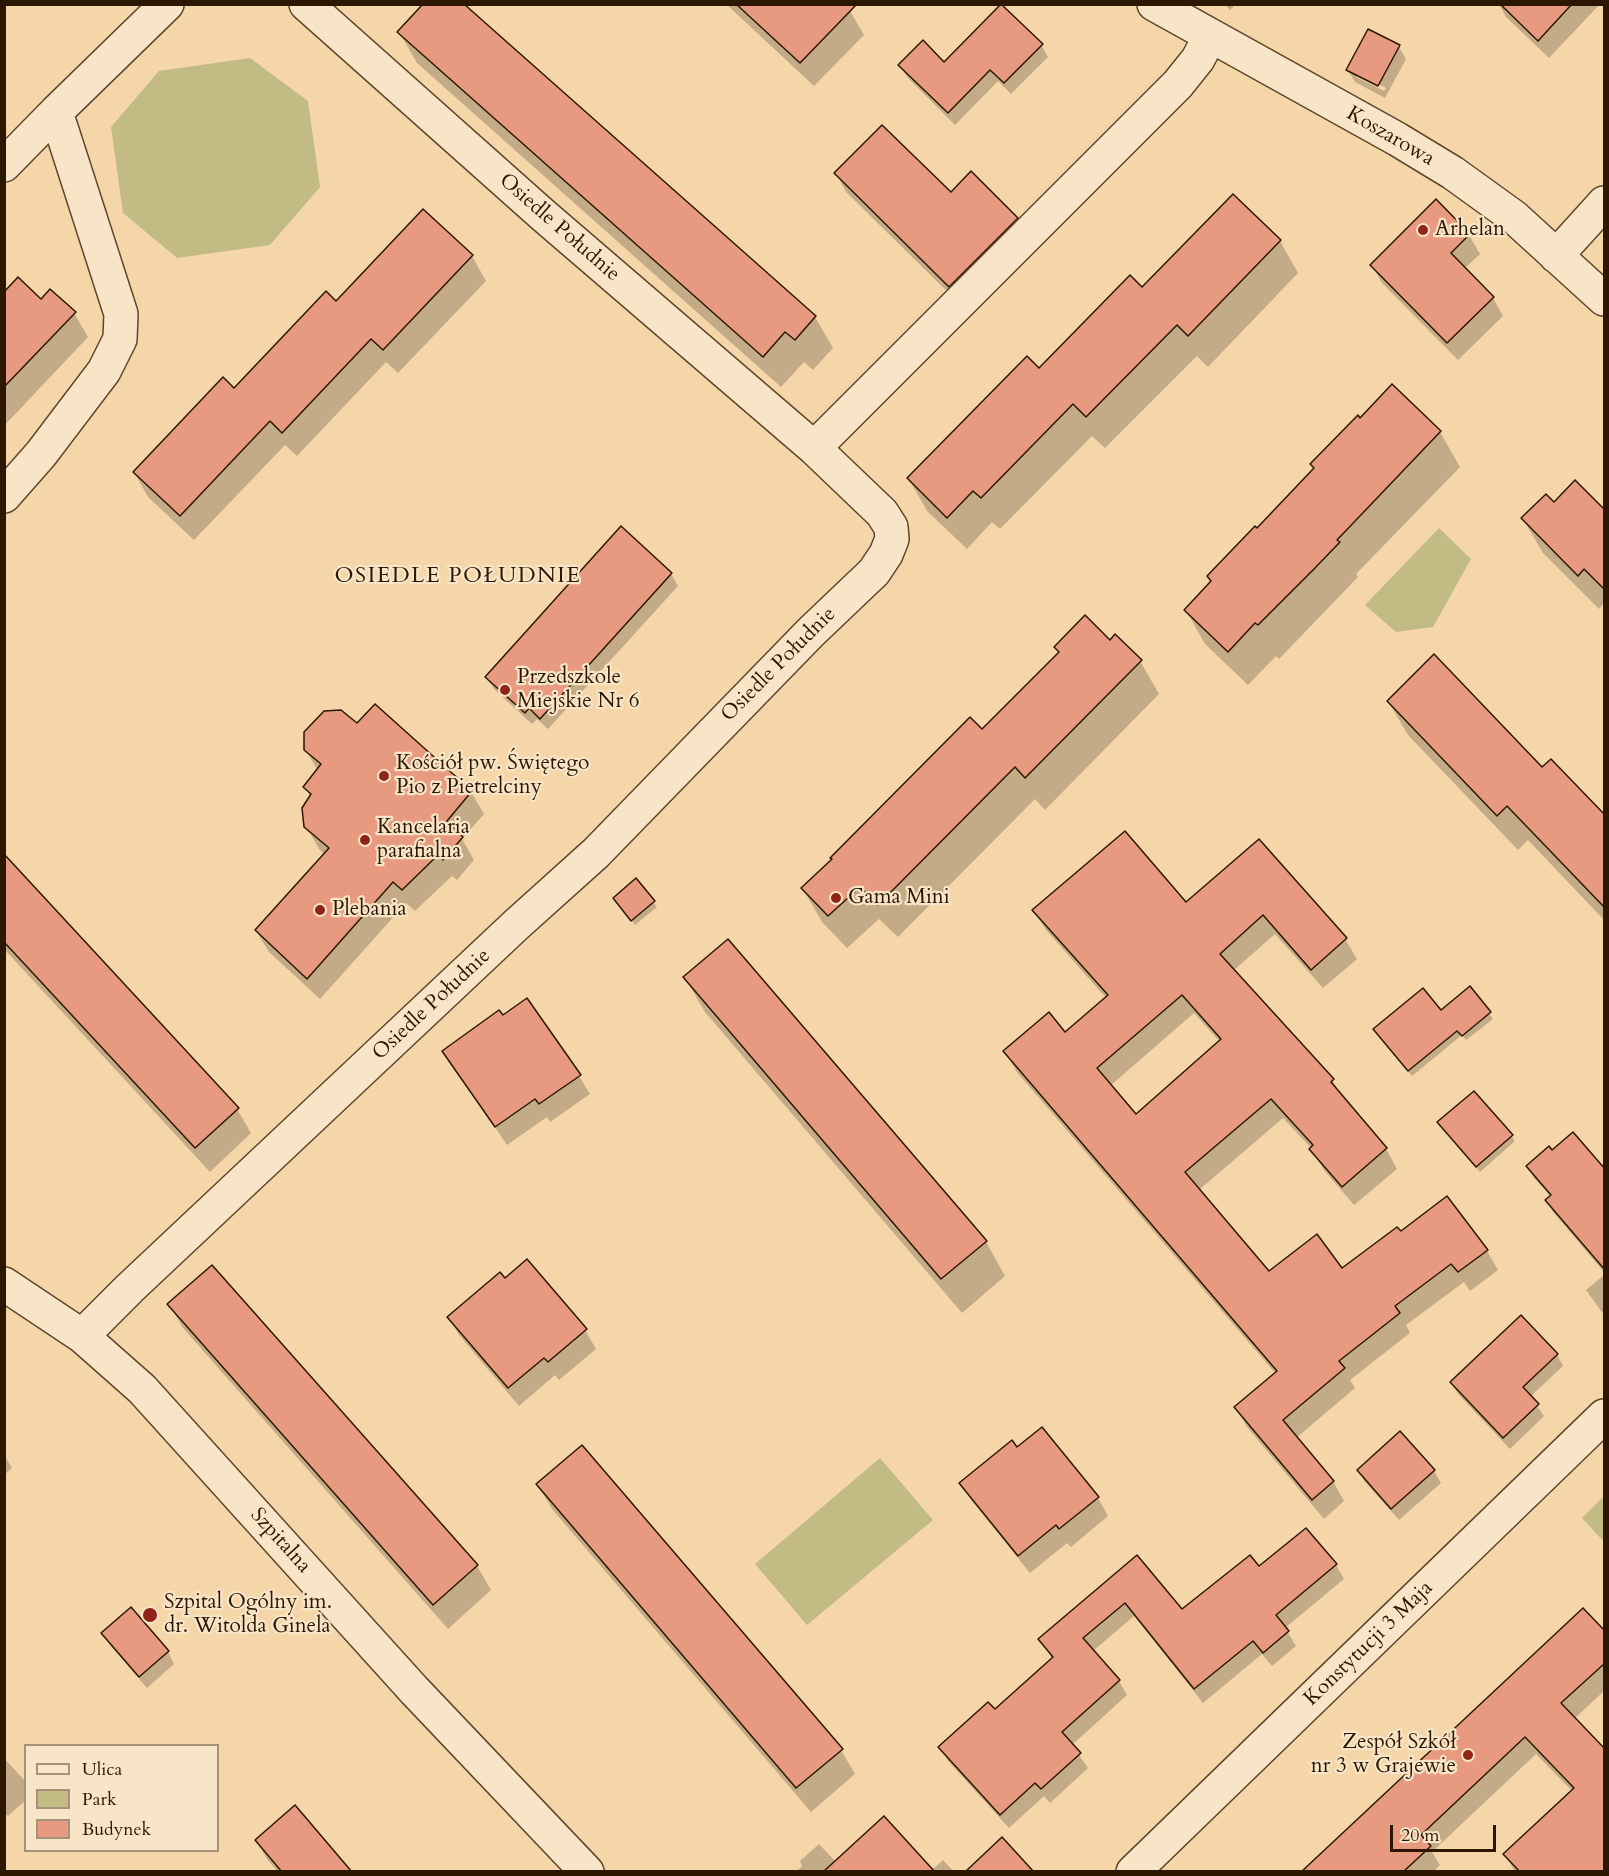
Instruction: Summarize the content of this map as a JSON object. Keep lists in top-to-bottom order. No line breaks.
{"streets":{"street":["Koszarowa","Osiedle Południe","Szpitalna","Konstytucji 3 Maja"]},"crossings":[["Osiedle Południe","Szpitalna"]],"districts":["OSIEDLE POŁUDNIE"],"places":["Arhelan","Przedszkole Miejskie Nr 6","Kościół pw. Świętego Pio z Pietrelciny","Kancelaria parafialna","Gama Mini","Plebania","Szpital Ogólny im. dr. Witolda Ginela","Zespół Szkół nr 3 w Grajewie"],"legend":["Ulica","Park","Budynek"],"scale_bar":"20 m"}
